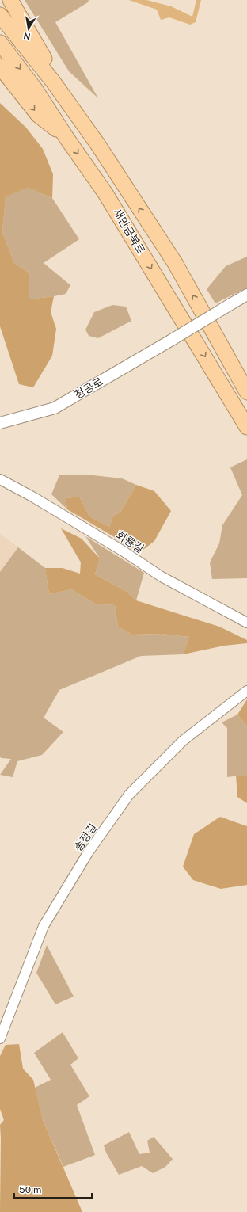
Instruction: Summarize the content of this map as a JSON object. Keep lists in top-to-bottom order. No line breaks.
{"streets":{"highway":["새만금북로"],"street":["청공로","회룡길","송정길"]},"scale_bar":"50 m","north":"bottom"}
